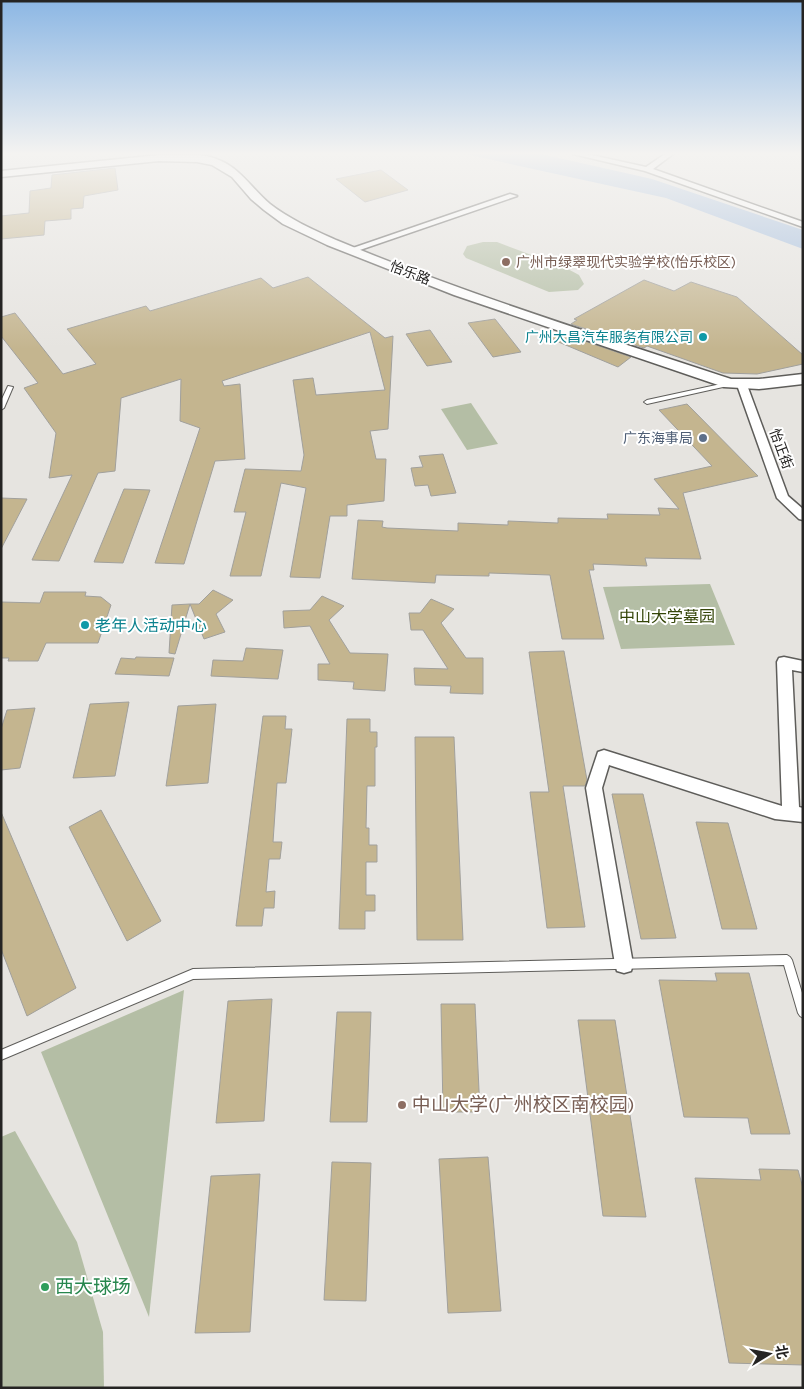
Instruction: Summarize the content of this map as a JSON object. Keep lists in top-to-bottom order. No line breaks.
{"streets":{"street":["怡乐路","怡正街"]},"crossings":[["怡乐路","怡正街"]],"parks":["中山大学墓园"],"places":["广州市绿翠现代实验学校(怡乐校区)","广州大昌汽车服务有限公司","广东海事局","老年人活动中心","中山大学(广州校区南校园)","西大球场"],"north":"right"}
